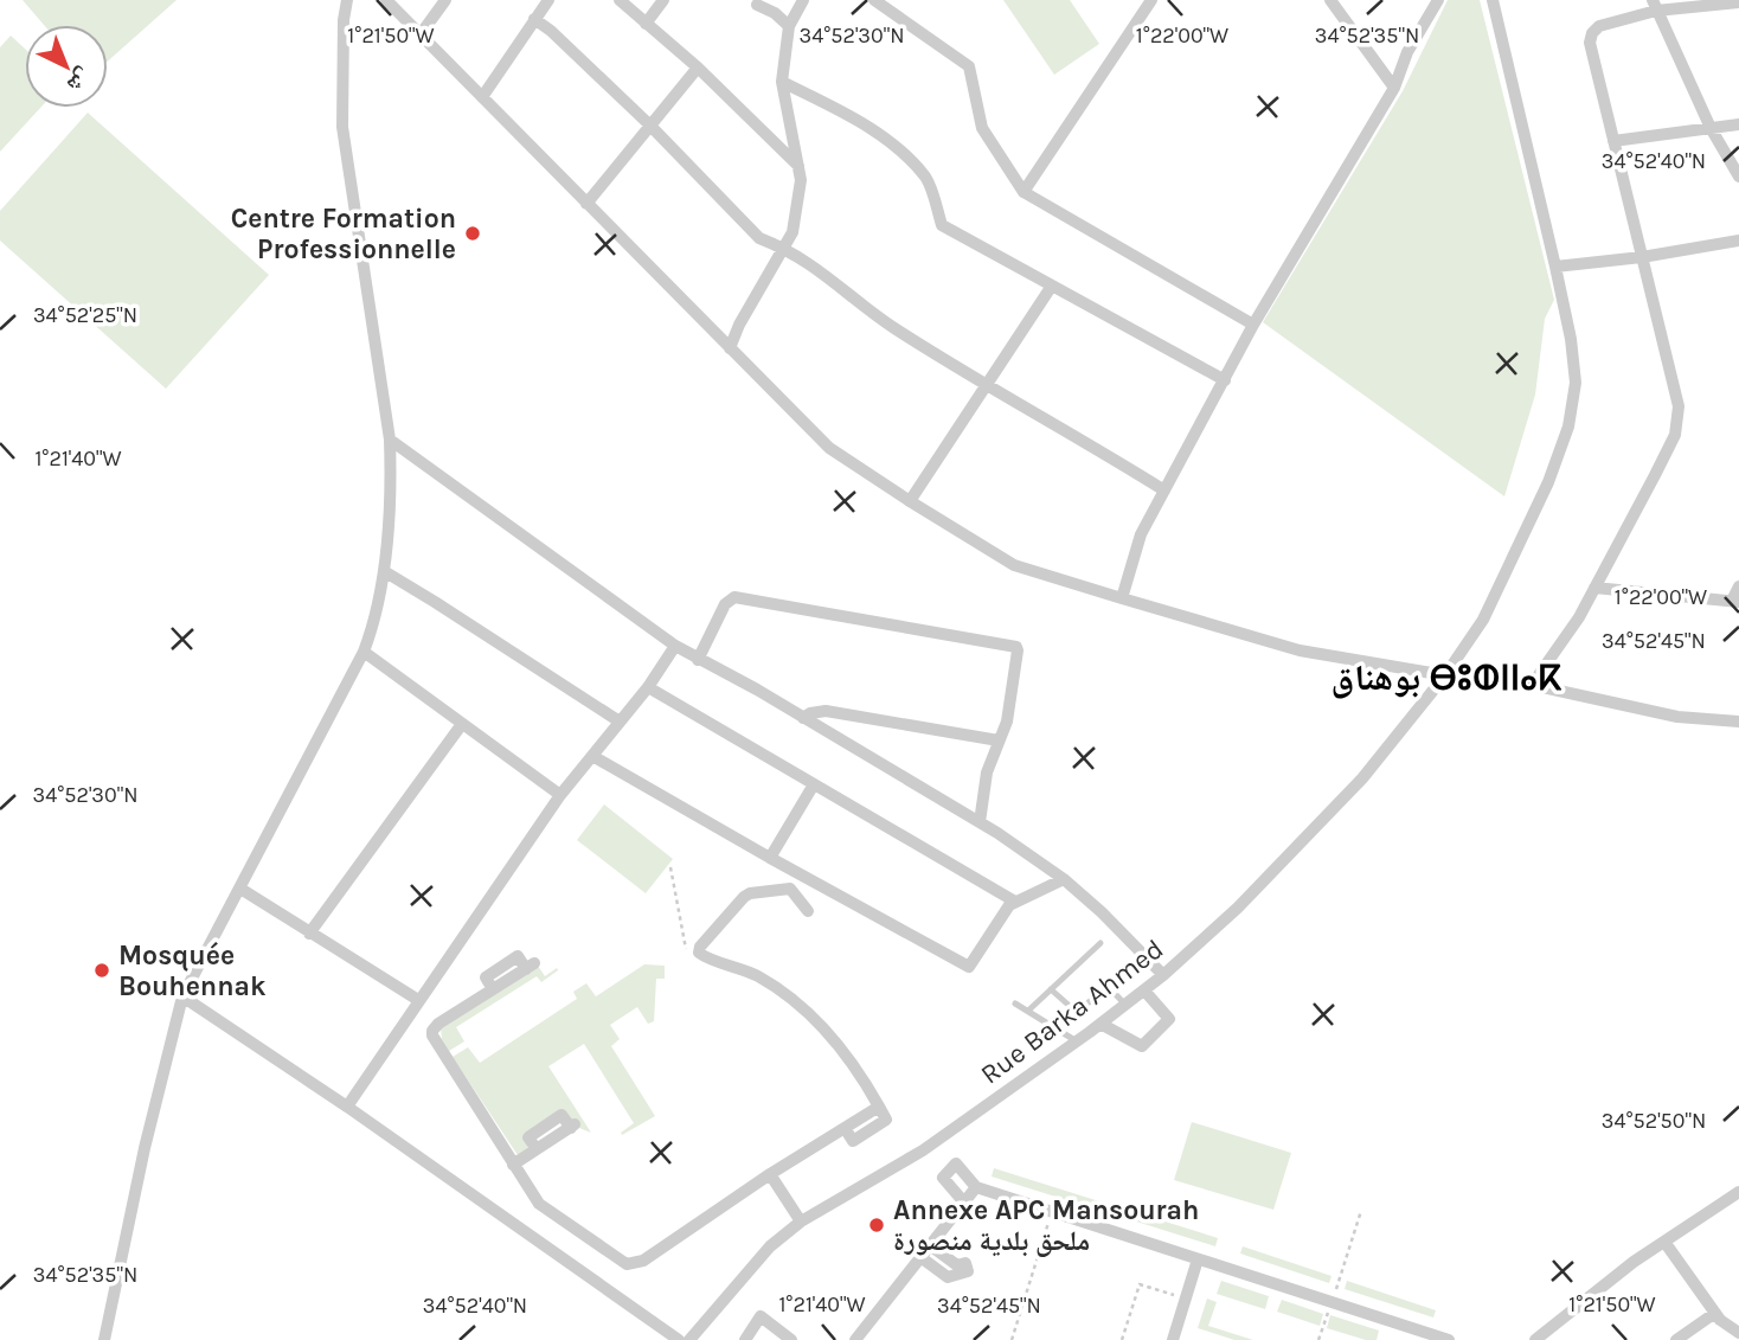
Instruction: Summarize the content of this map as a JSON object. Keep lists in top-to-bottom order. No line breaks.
{"streets":{"street":["Rue Barka Ahmed"]},"districts":["بوهناق ⴱⵓⵀⵏⵏⴰⴽ"],"places":["Centre Formation Professionnelle","Mosquée Bouhennak","Annexe APC Mansourah ملحق بلدية منصورة"],"north":"bottom right","coordinates":["34°52'30\"N","34°52'35\"N","1°21'50\"W","1°22'00\"W","34°52'40\"N","34°52'25\"N","1°21'40\"W","34°52'45\"N","34°52'50\"N"]}
